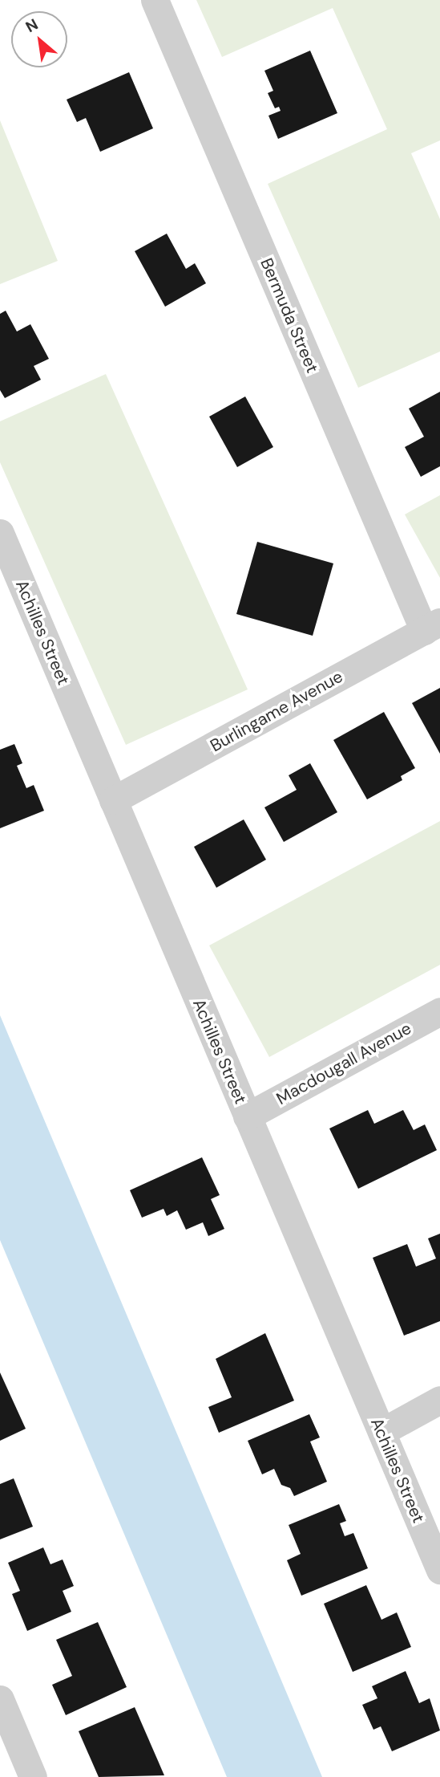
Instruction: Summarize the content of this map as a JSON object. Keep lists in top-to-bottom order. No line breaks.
{"streets":{"street":["Bermuda Street","Achilles Street","Burlingame Avenue","Macdougall Avenue"]},"crossings":[["Bermuda Street","Burlingame Avenue"],["Achilles Street","Burlingame Avenue"],["Achilles Street","Macdougall Avenue"]],"north":"top left"}
